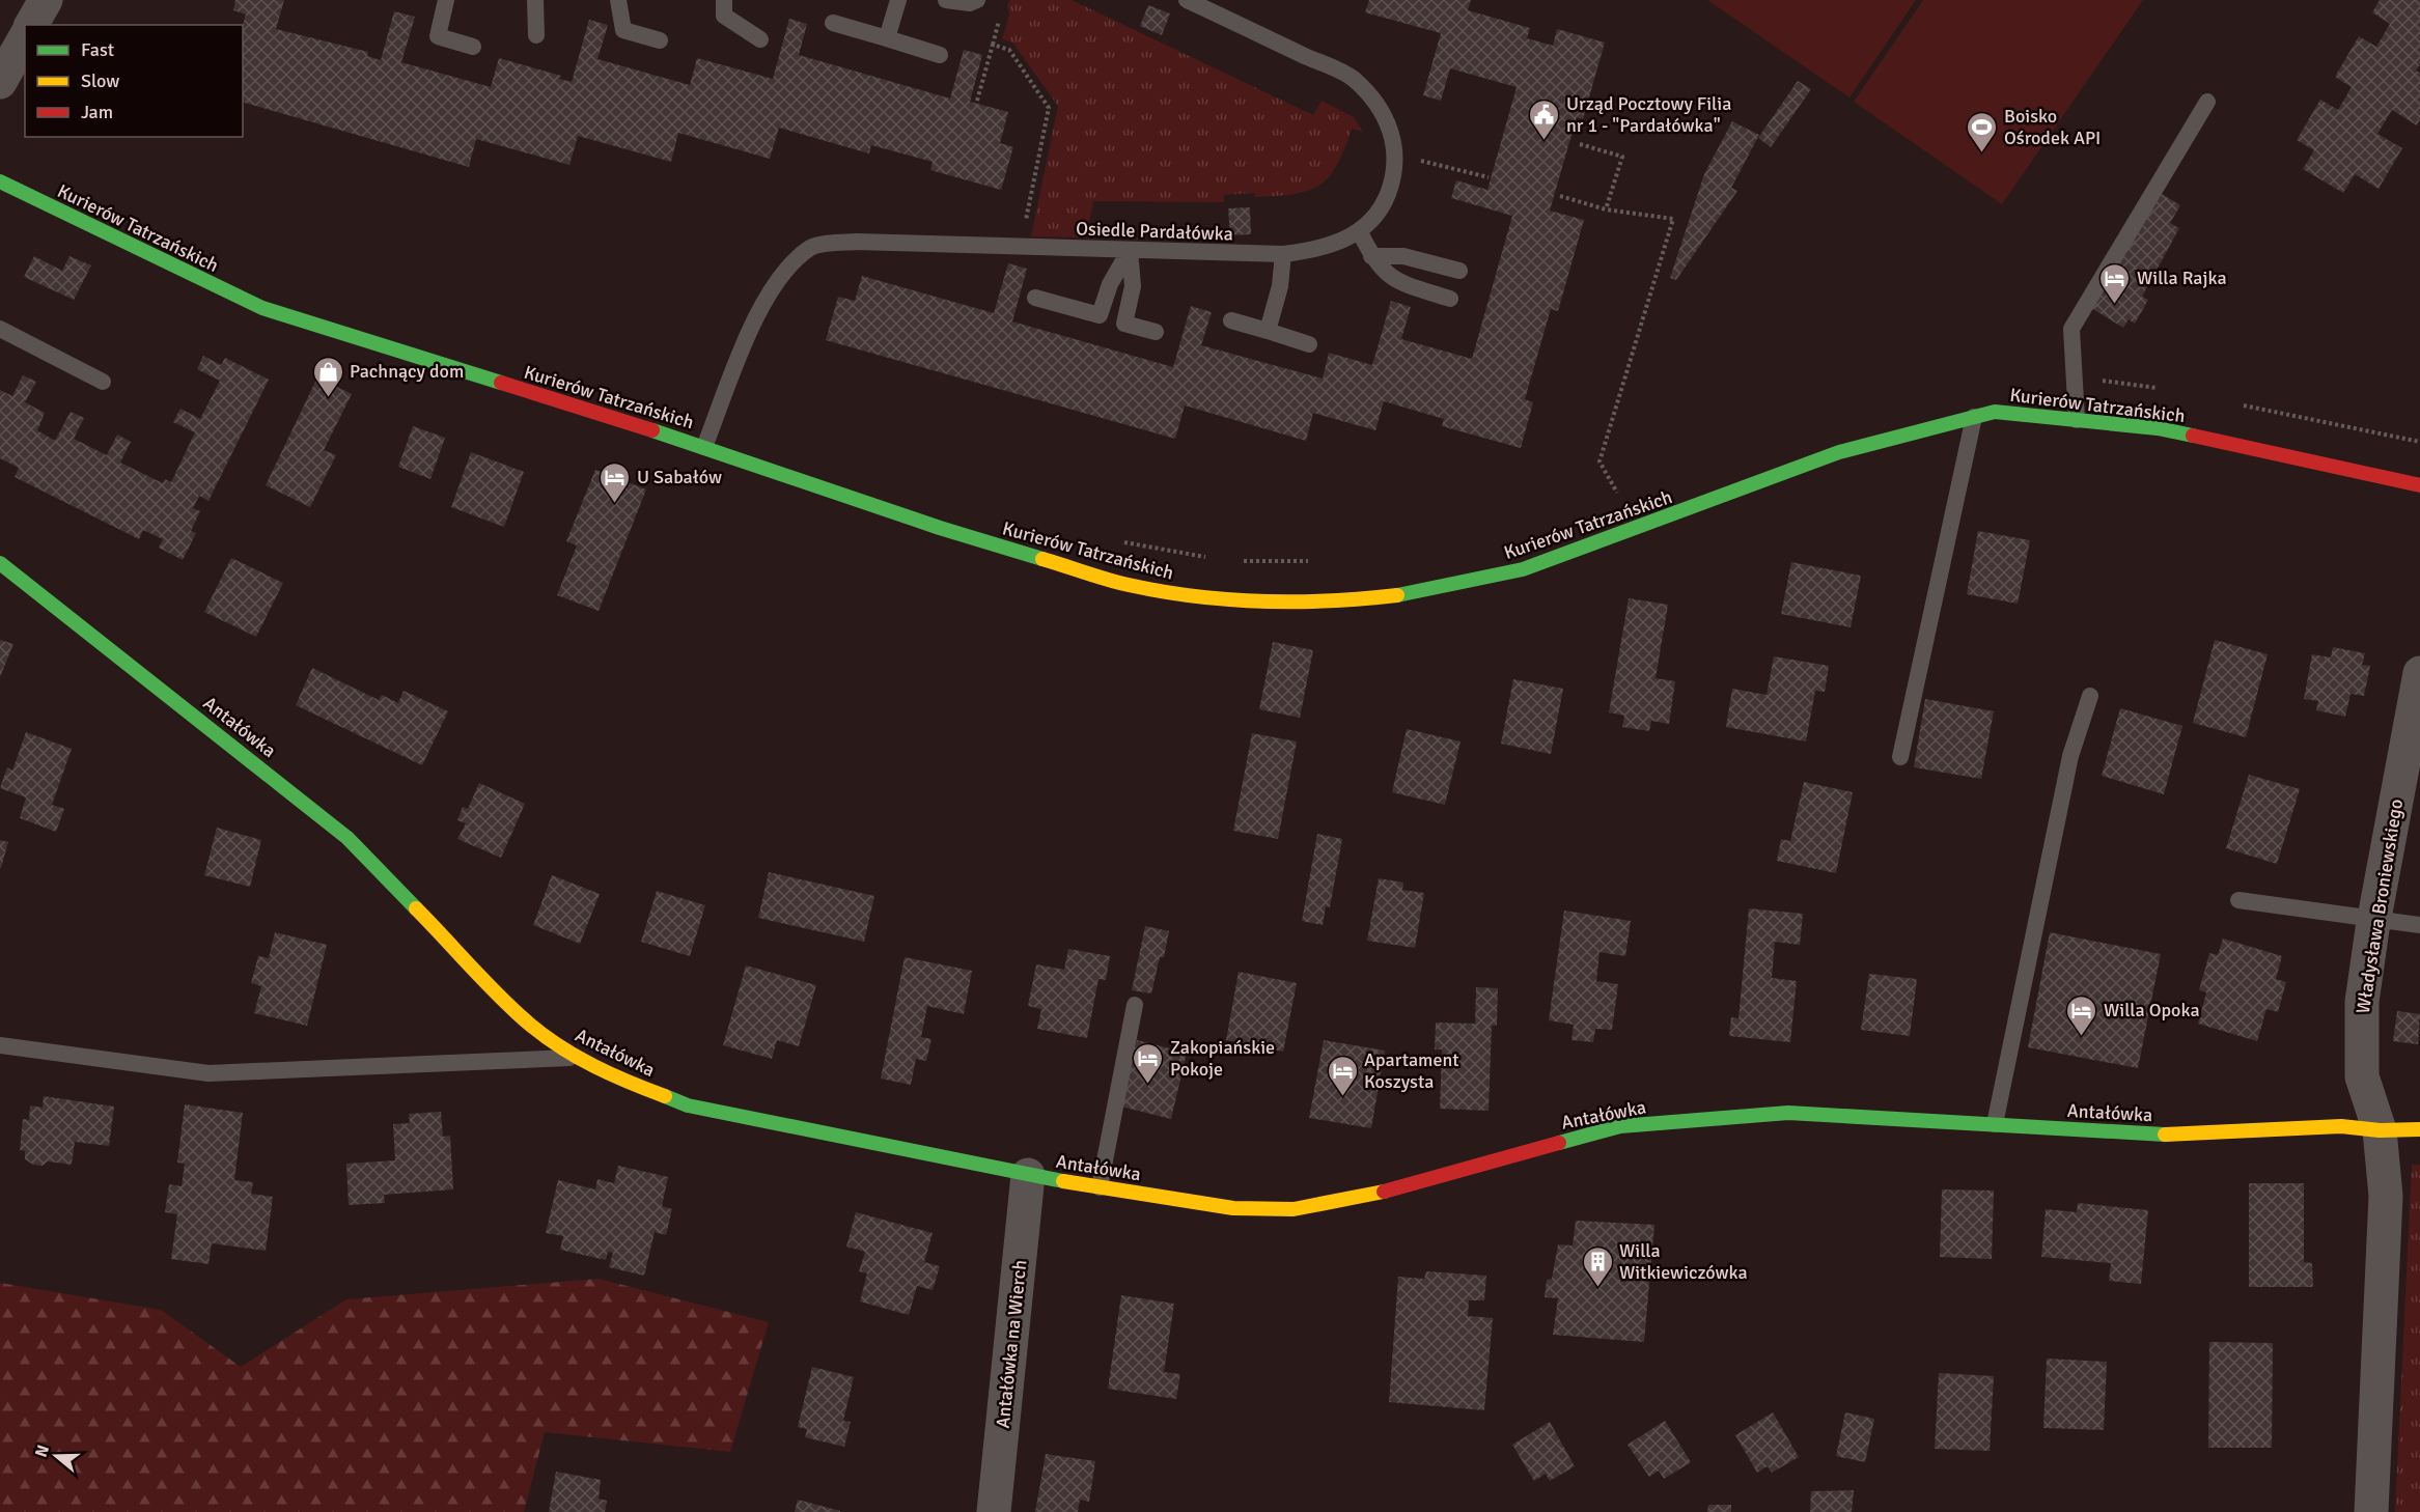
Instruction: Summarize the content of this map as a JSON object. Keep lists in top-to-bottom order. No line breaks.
{"streets":{"street":["Kurierów Tatrzańskich","Antałówka","Władysława Broniewskiego","Antałówka na Wierch"],"lane":["Osiedle Pardałówka"]},"crossings":[["Kurierów Tatrzańskich","Osiedle Pardałówka"],["Antałówka","Władysława Broniewskiego"],["Antałówka","Antałówka na Wierch"]],"places":{"public building":["Urząd Pocztowy Filia nr 1 - \"Pardałówka\""],"sports":["Boisko Ośrodek API"],"hotel":["Willa Rajka","U Sabałów","Willa Opoka","Zakopiańskie Pokoje","Apartament Koszysta"],"shop":["Pachnący dom"],"building":["Willa Witkiewiczówka"]},"legend":["Fast","Slow","Jam"],"north":"left"}
